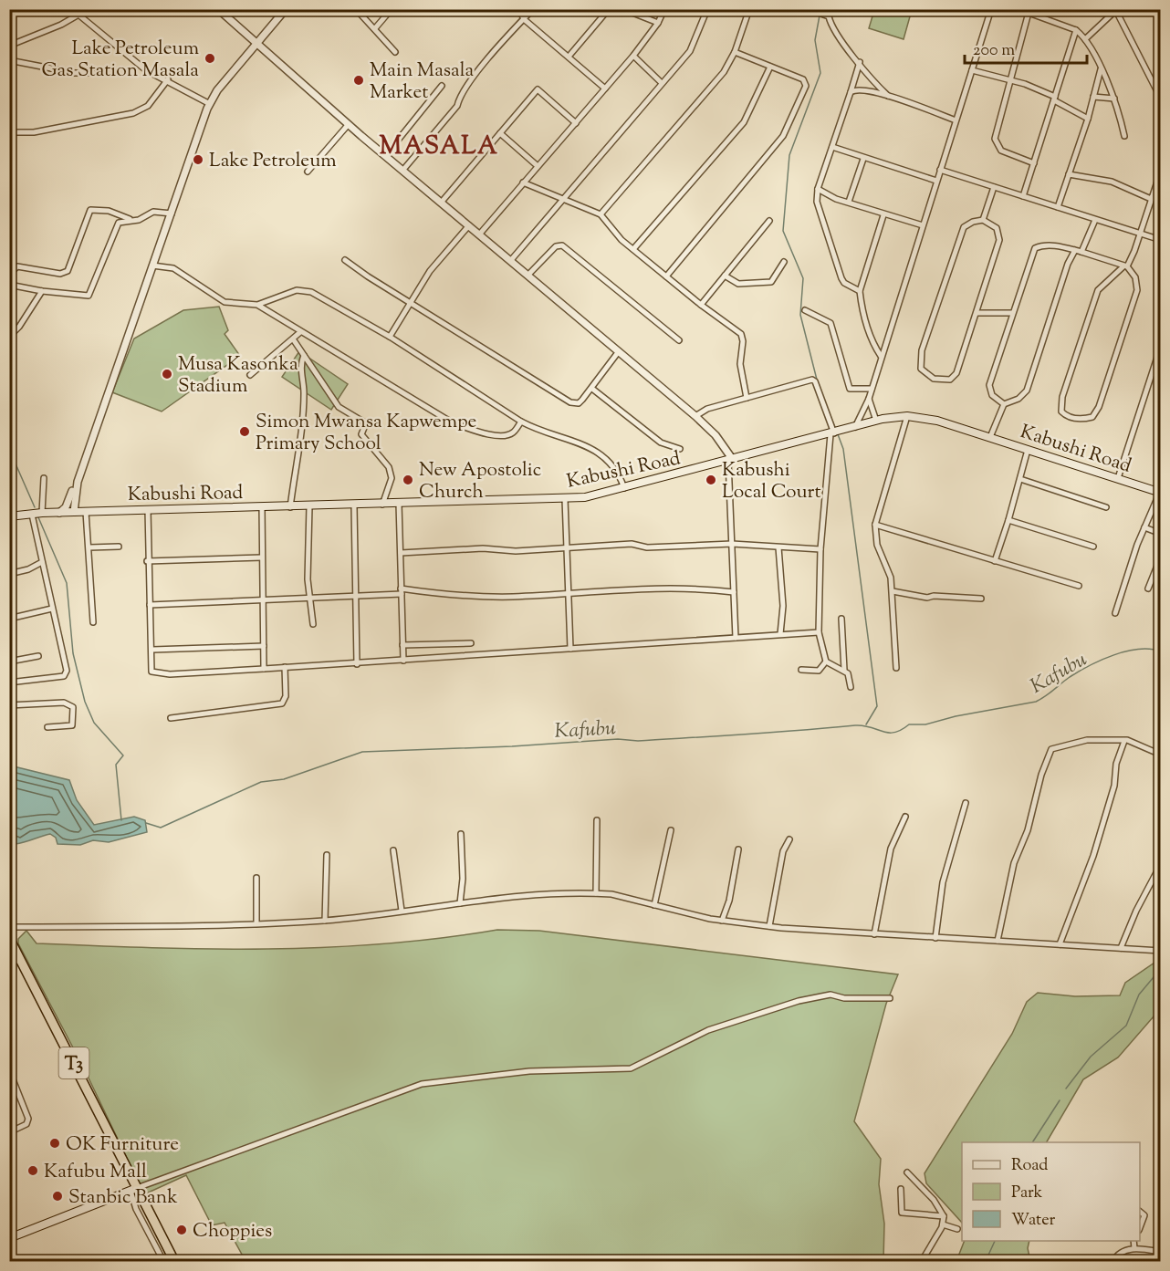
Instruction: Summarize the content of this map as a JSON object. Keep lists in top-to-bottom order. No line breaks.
{"streets":{"highway":["T3"],"main road":["Kabushi Road"]},"districts":["MASALA"],"water":["Kafubu"],"places":["Lake Petroleum Gas Station Masala","Main Masala Market","Lake Petroleum","Musa Kasonka Stadium","Simon Mwansa Kapwempe Primary School","New Apostolic Church","Kabushi Local Court","OK Furniture","Kafubu Mall","Stanbic Bank","Choppies"],"legend":["Road","Park","Water"],"scale_bar":"200 m"}
